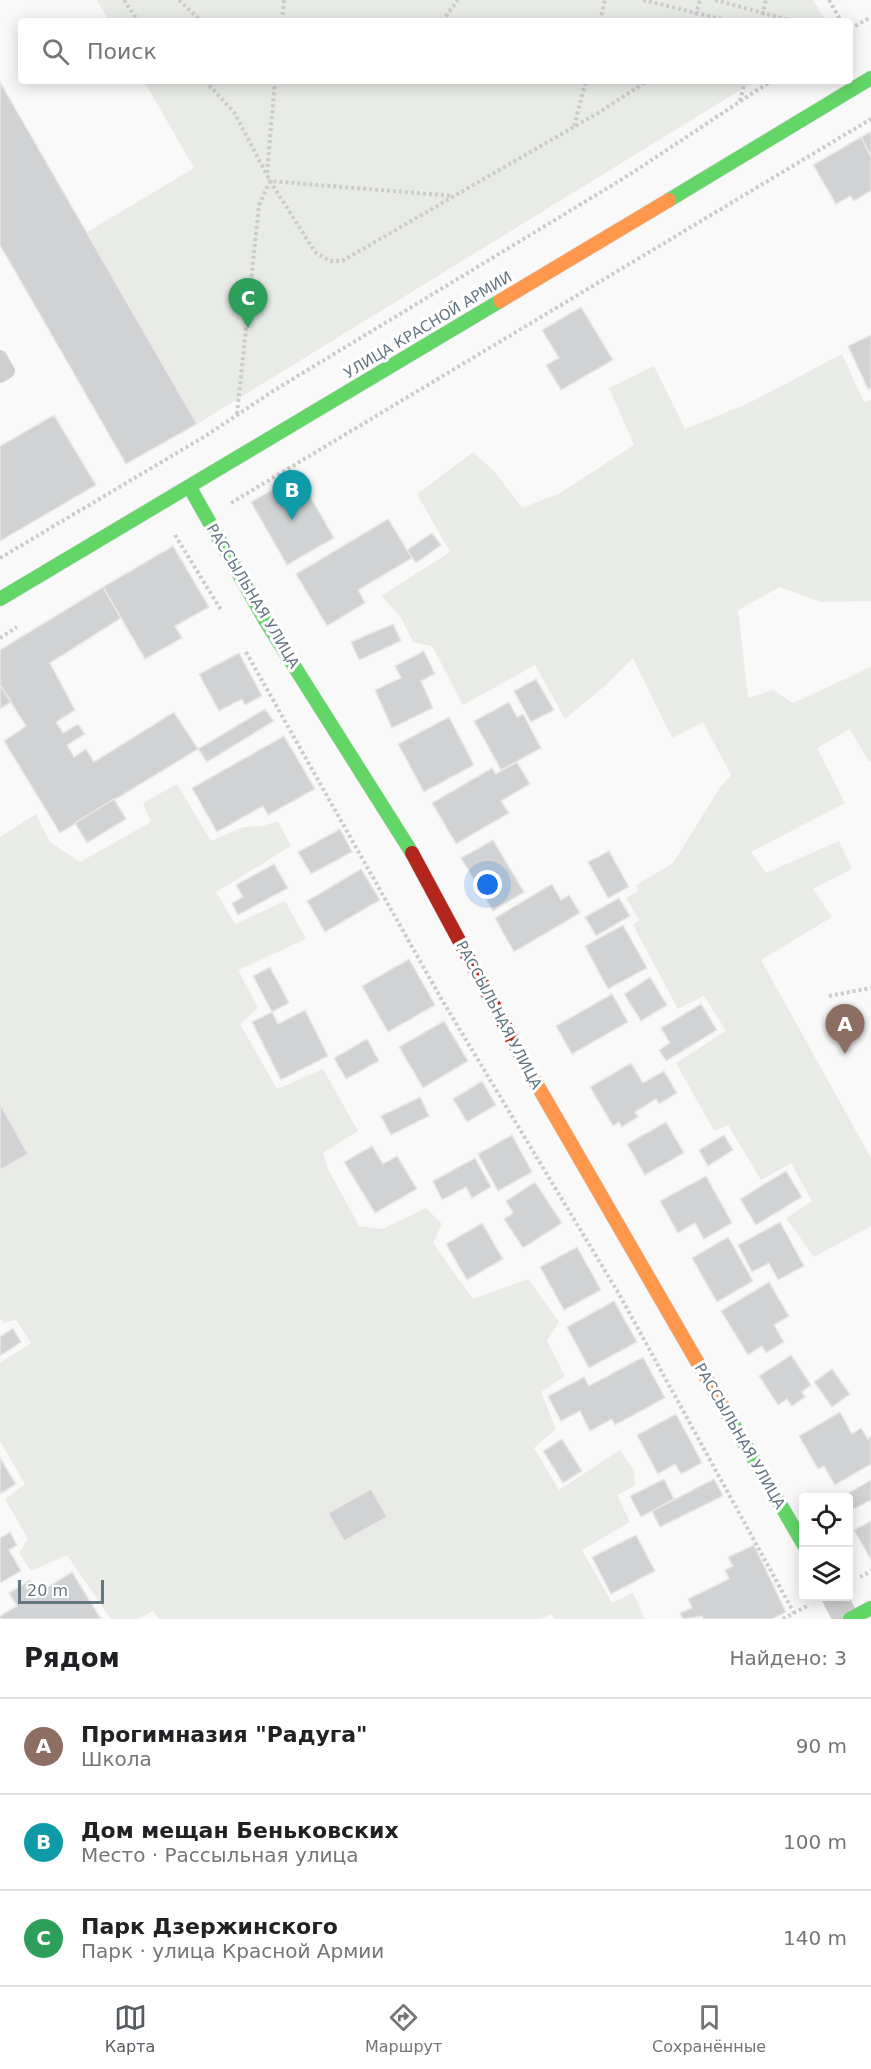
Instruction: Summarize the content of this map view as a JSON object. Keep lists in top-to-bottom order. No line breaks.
{"streets":{"street":["УЛИЦА КРАСНОЙ АРМИИ","РАССЫЛЬНАЯ УЛИЦА"]},"crossings":[["УЛИЦА КРАСНОЙ АРМИИ","РАССЫЛЬНАЯ УЛИЦА"]],"scale_bar":"20 m","page":{"search":"Поиск","pins":["C","B","A"],"scale":"20 m","heading":["Рядом","Найдено: 3"],"list":[{"mark":"A","name":"Прогимназия \"Радуга\"","note":"Школа","value":"90 m"},{"mark":"B","name":"Дом мещан Беньковских","note":"Место · Рассыльная улица","value":"100 m"},{"mark":"C","name":"Парк Дзержинского","note":"Парк · улица Красной Армии","value":"140 m"}],"nav":["Карта","Маршрут","Сохранённые"]}}
